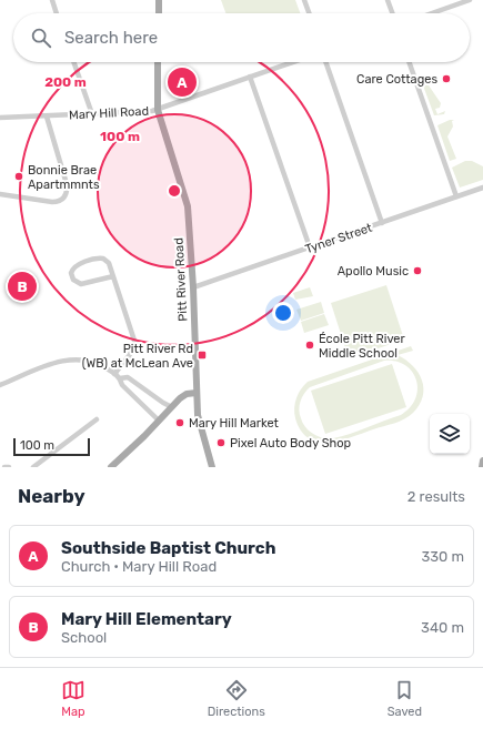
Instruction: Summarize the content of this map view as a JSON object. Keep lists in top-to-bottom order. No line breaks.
{"streets":{"main road":["Pitt River Road"],"street":["Mary Hill Road","Tyner Street"]},"crossings":[["Mary Hill Road","Pitt River Road"],["Tyner Street","Pitt River Road"]],"places":{"other":["Care Cottages","Bonnie Brae Apartmmnts","Apollo Music","École Pitt River Middle School","Mary Hill Market","Pixel Auto Body Shop"],"transit":["Pitt River Rd (WB) at McLean Ave"]},"scale_bar":"100 m","page":{"search":"Search here","pins":["A","B"],"scale":"100 m","heading":["Nearby","2 results"],"list":[{"mark":"A","name":"Southside Baptist Church","note":"Church · Mary Hill Road","value":"330 m"},{"mark":"B","name":"Mary Hill Elementary","note":"School","value":"340 m"}],"nav":["Map","Directions","Saved"]},"rings":["200 m","100 m"]}
